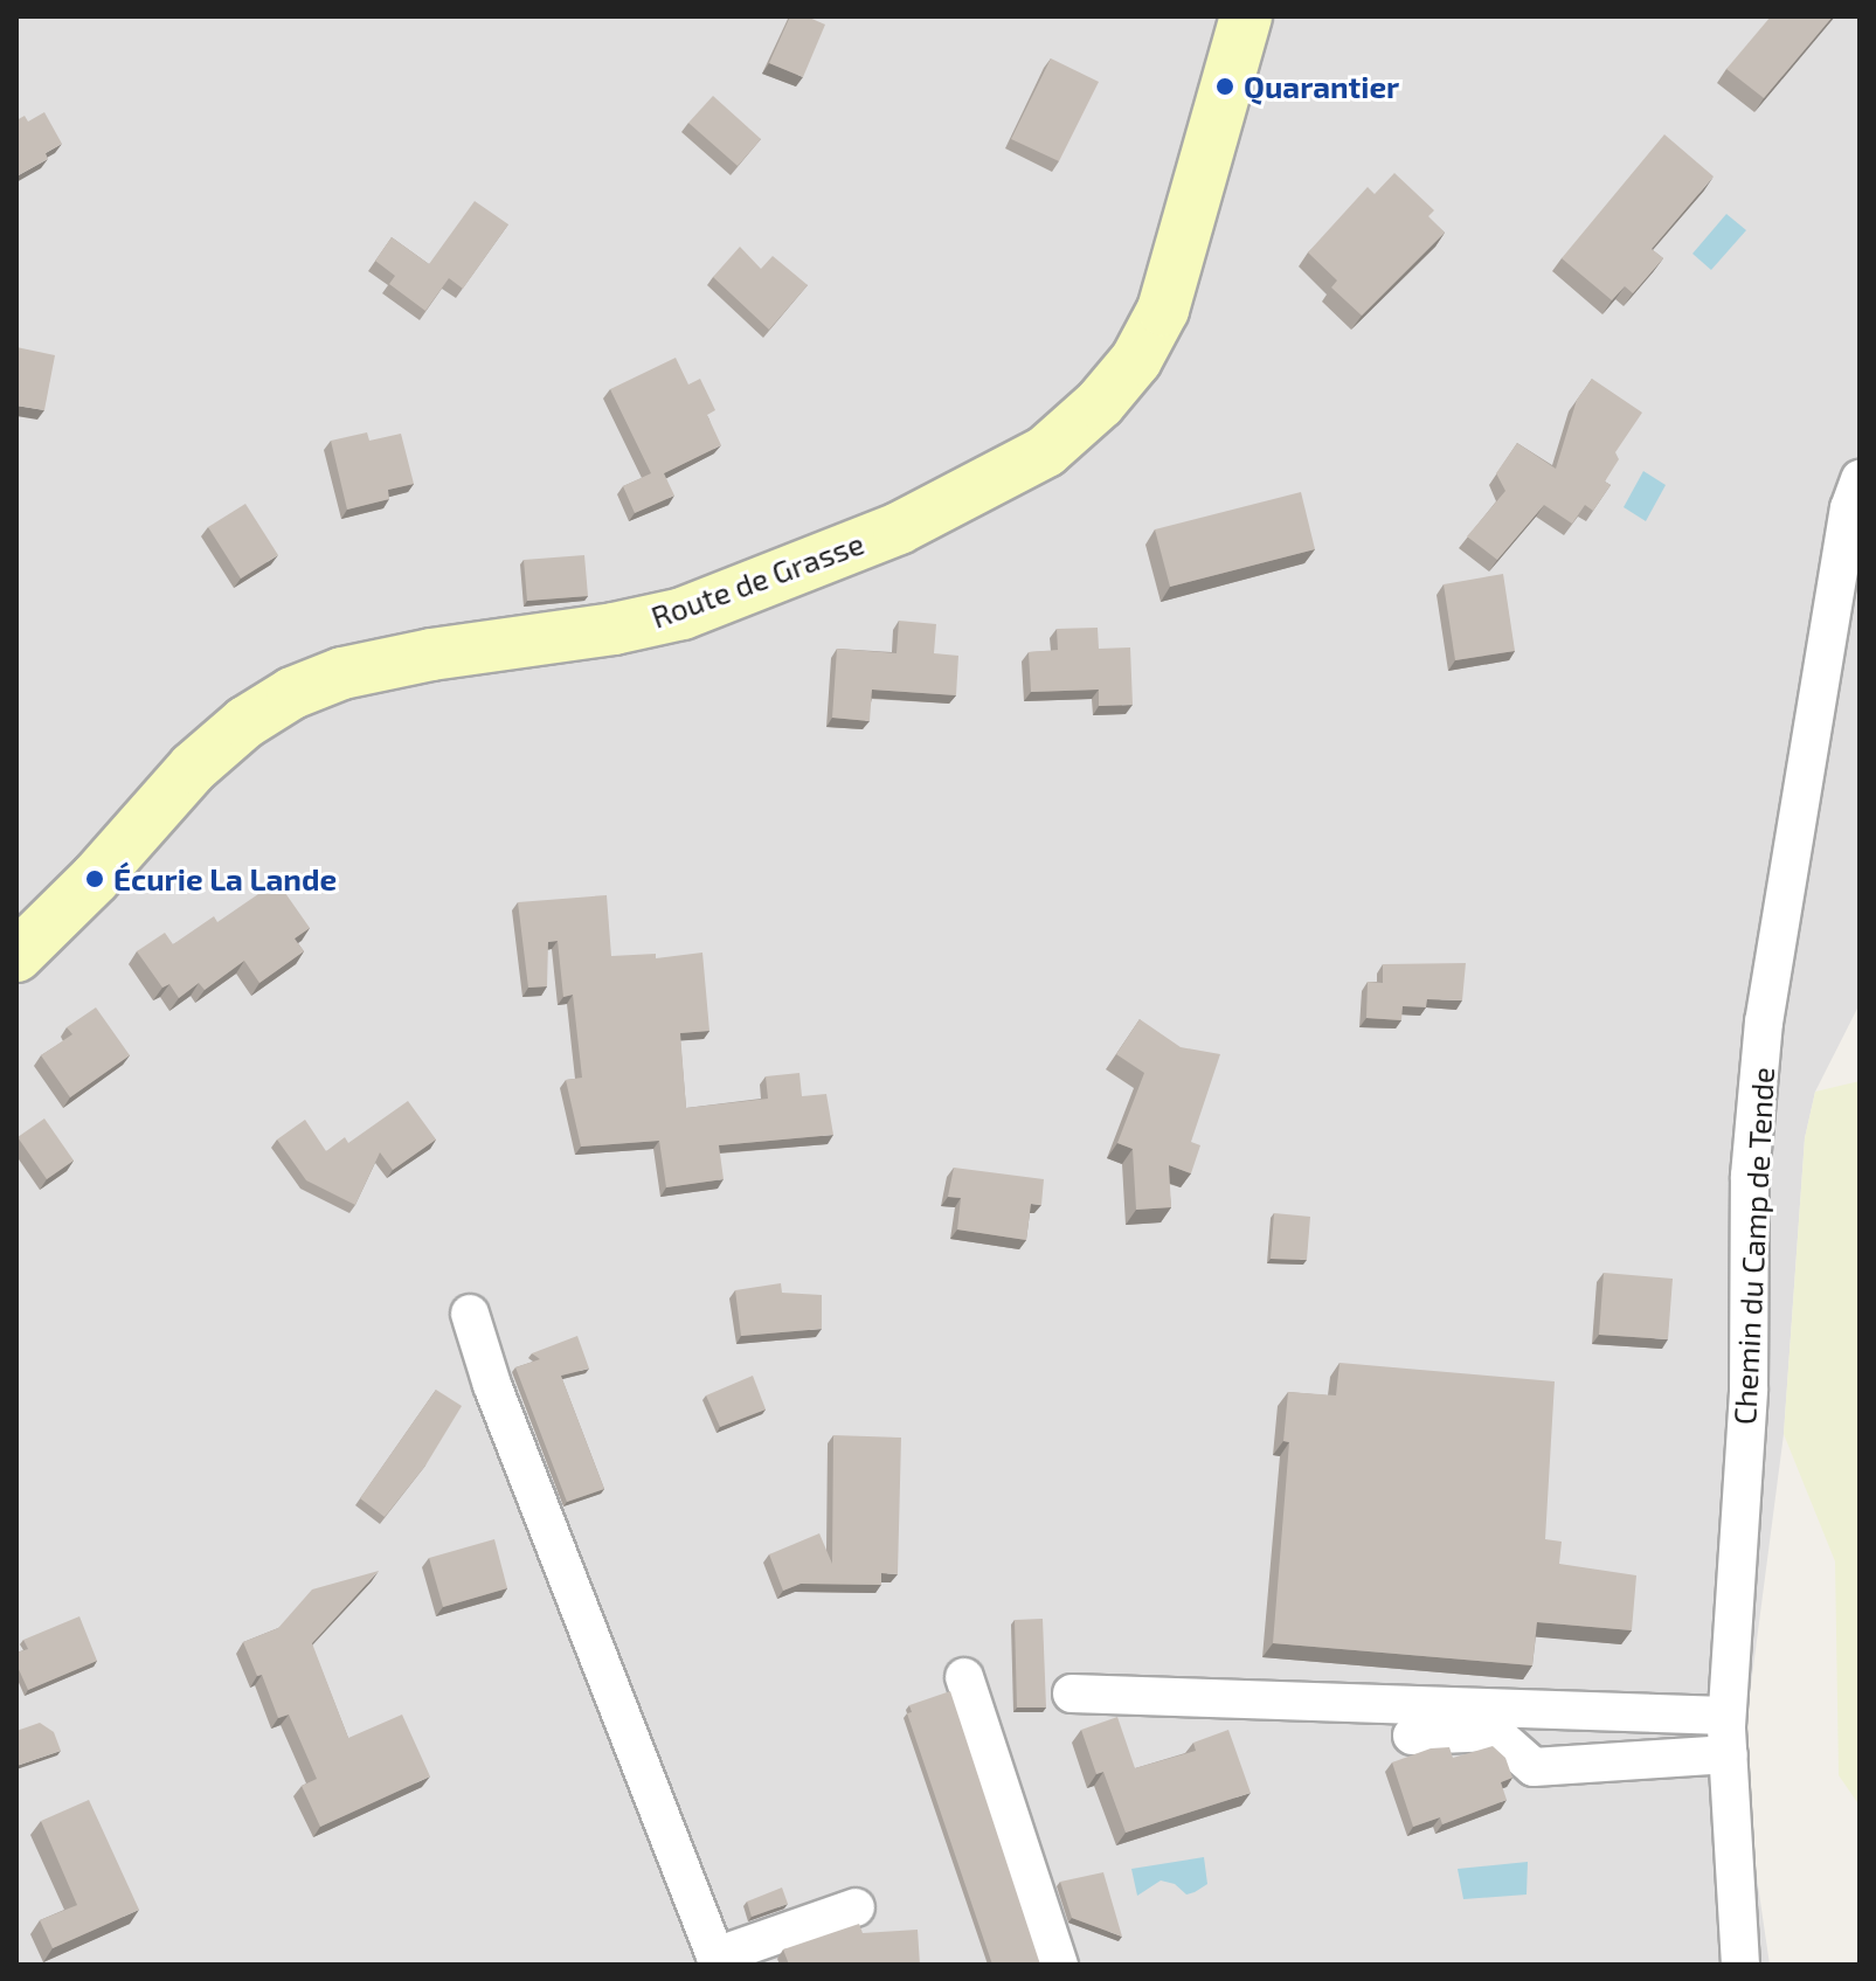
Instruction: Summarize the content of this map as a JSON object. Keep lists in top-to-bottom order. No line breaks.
{"streets":{"street":["Route de Grasse","Chemin du Camp de Tende"]},"places":["Quarantier","Écurie La Lande"]}
